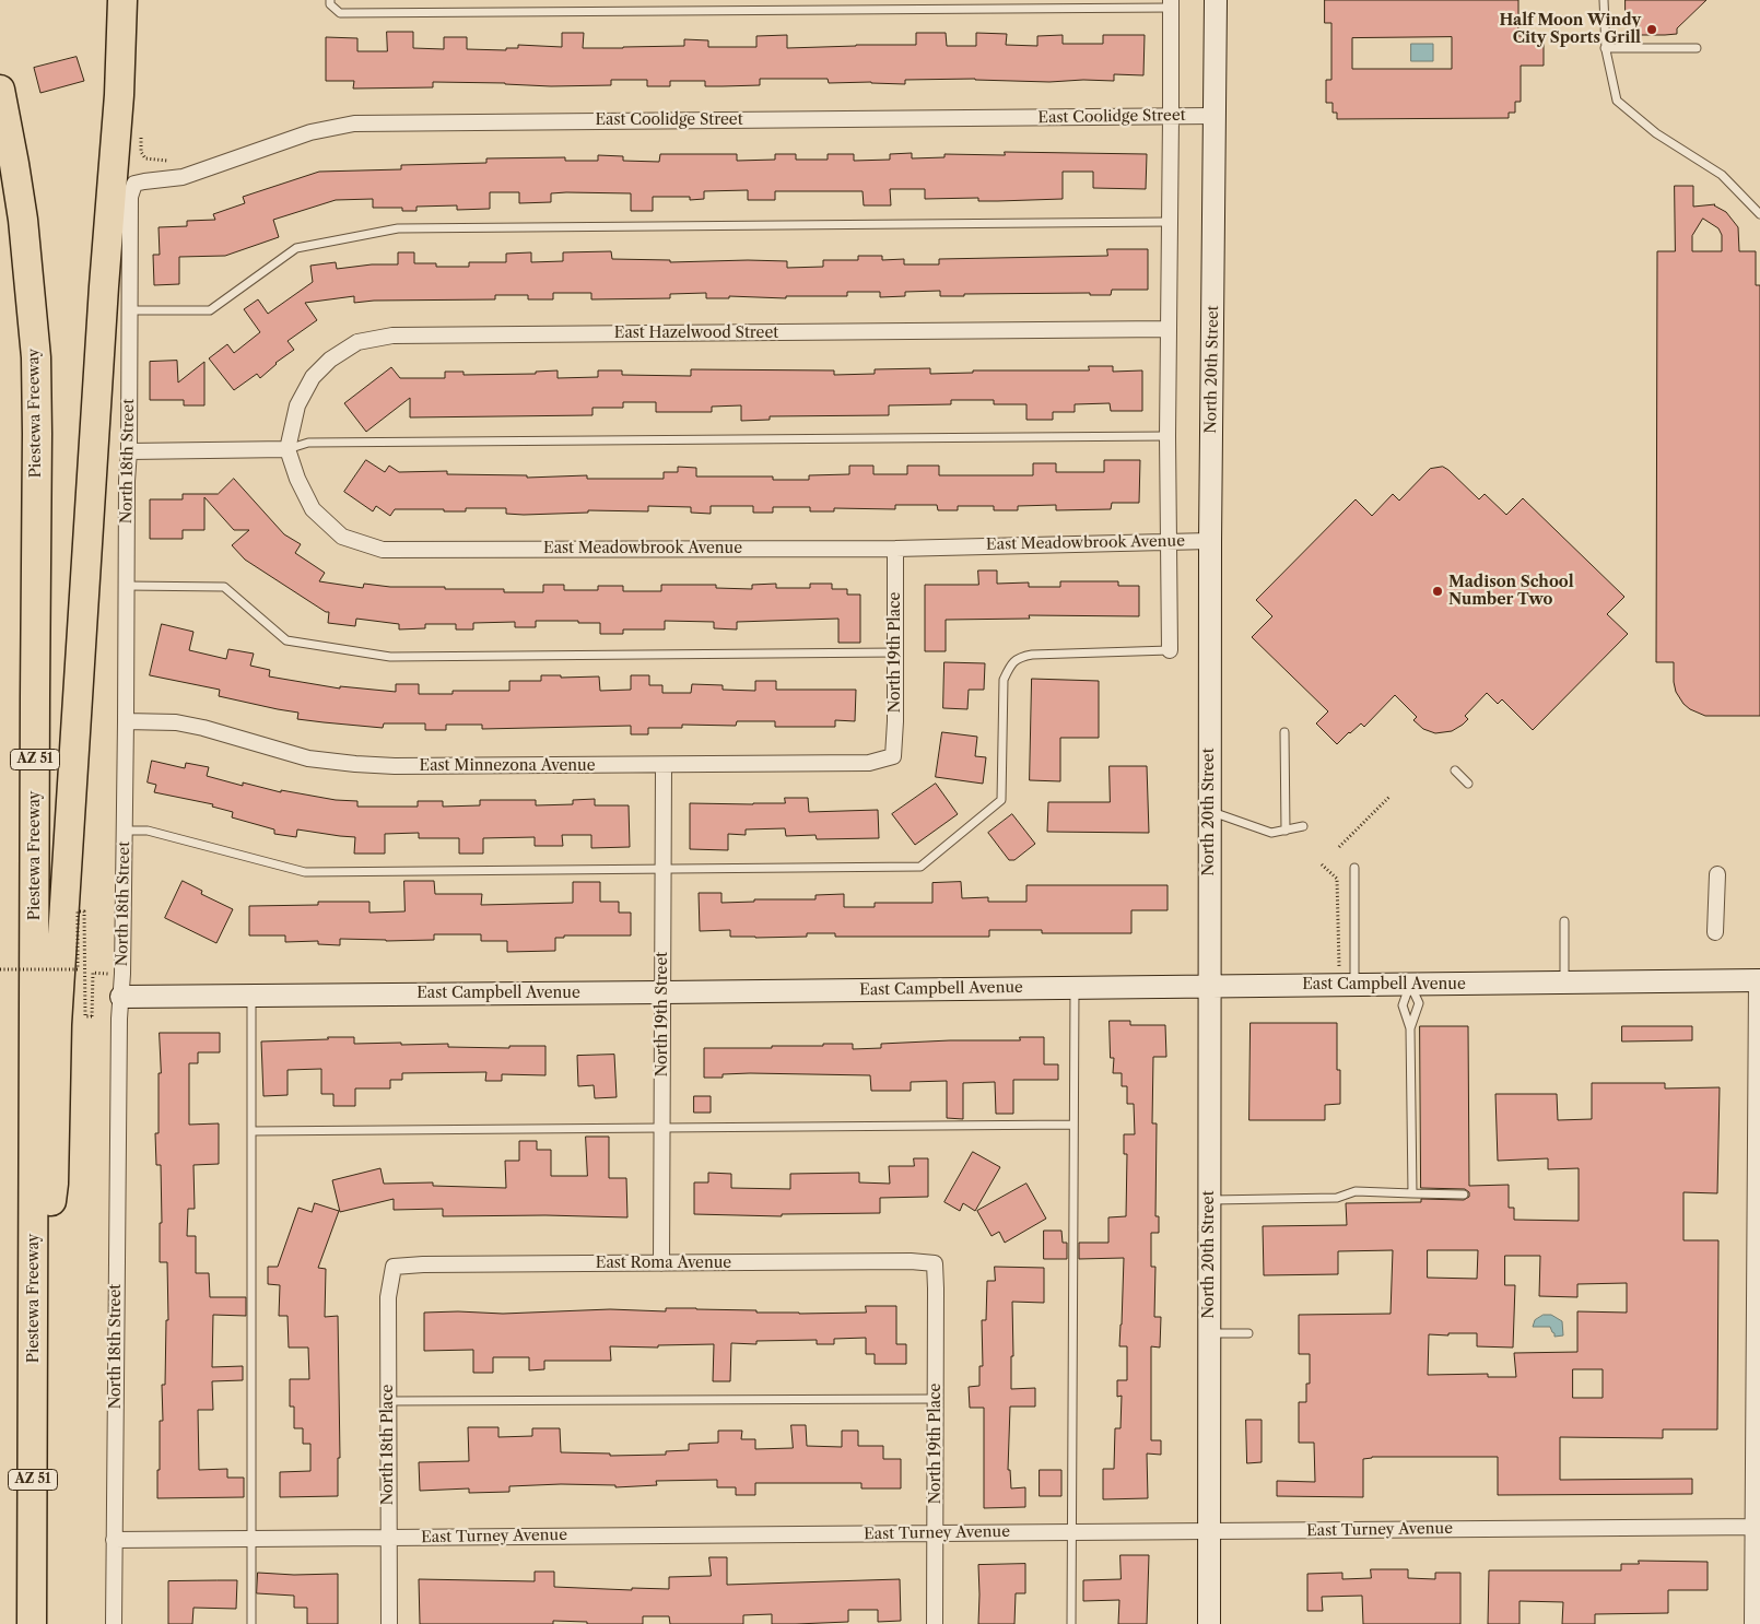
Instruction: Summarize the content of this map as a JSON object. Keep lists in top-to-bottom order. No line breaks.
{"streets":{"highway":["Piestewa Freeway","AZ 51"],"street":["East Coolidge Street","East Hazelwood Street","North 20th Street","North 18th Street","East Meadowbrook Avenue","North 19th Place","East Minnezona Avenue","East Campbell Avenue","North 19th Street","East Roma Avenue","North 18th Place","East Turney Avenue"]},"crossings":[["East Coolidge Street","North 20th Street"],["East Coolidge Street","North 18th Street"],["East Hazelwood Street","East Meadowbrook Avenue"],["North 20th Street","East Meadowbrook Avenue"],["North 20th Street","East Campbell Avenue"],["North 20th Street","East Turney Avenue"],["North 18th Street","East Minnezona Avenue"],["North 18th Street","East Campbell Avenue"],["North 18th Street","East Turney Avenue"],["East Meadowbrook Avenue","North 19th Place"],["North 19th Place","East Minnezona Avenue"],["North 19th Place","East Roma Avenue"],["North 19th Place","East Turney Avenue"],["East Minnezona Avenue","North 19th Street"],["East Campbell Avenue","North 19th Street"],["North 19th Street","East Roma Avenue"],["East Roma Avenue","North 18th Place"],["North 18th Place","East Turney Avenue"]],"places":["Half Moon Windy City Sports Grill","Madison School Number Two"]}
